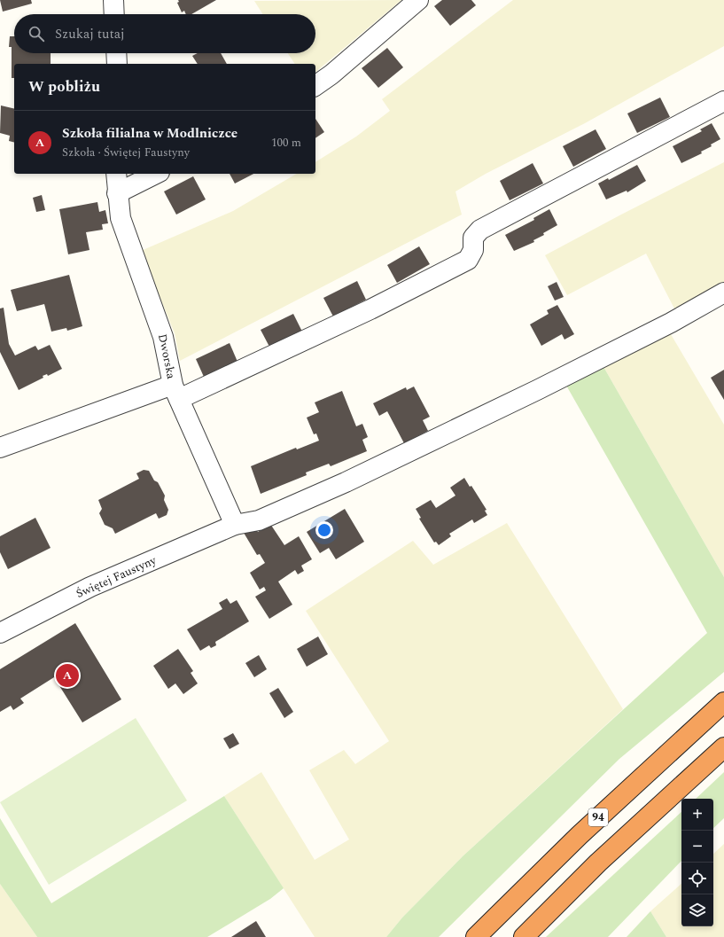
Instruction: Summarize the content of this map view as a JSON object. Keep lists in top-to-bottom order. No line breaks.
{"streets":{"highway":["94"],"street":["Dworska","Świętej Faustyny"]},"page":{"search":"Szukaj tutaj","heading":"W pobliżu","list":[{"mark":"A","name":"Szkoła filialna w Modlniczce","note":"Szkoła · Świętej Faustyny","value":"100 m"}],"pins":"A","map_buttons":["+","−"]}}
